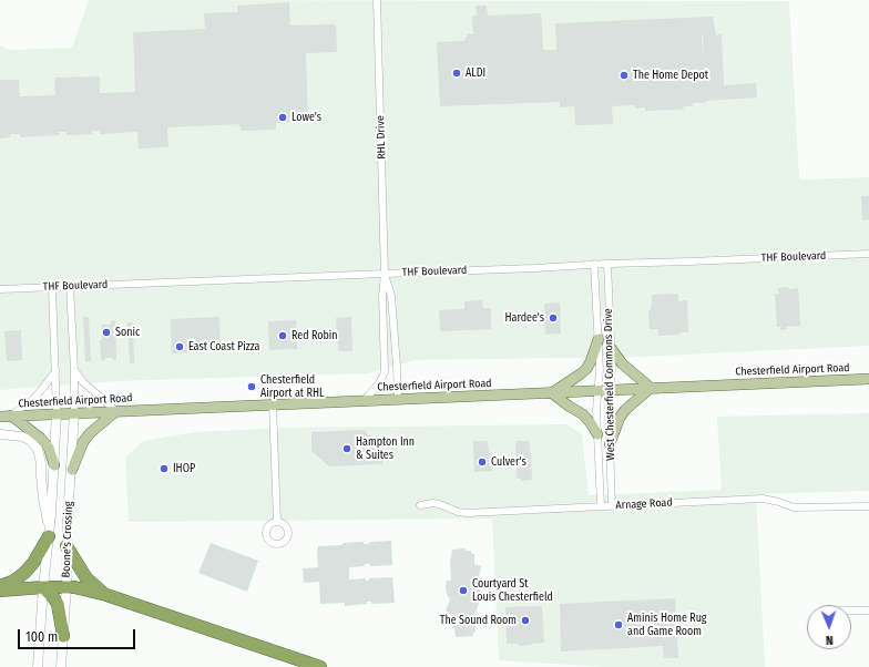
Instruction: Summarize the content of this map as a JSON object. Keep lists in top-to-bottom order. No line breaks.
{"streets":{"main road":["Chesterfield Airport Road"],"street":["RHL Drive","THF Boulevard","West Chesterfield Commons Drive","Arnage Road","Boone's Crossing"]},"crossings":[["RHL Drive","THF Boulevard"],["RHL Drive","Chesterfield Airport Road"],["THF Boulevard","West Chesterfield Commons Drive"],["Chesterfield Airport Road","West Chesterfield Commons Drive"],["Chesterfield Airport Road","Boone's Crossing"],["West Chesterfield Commons Drive","Arnage Road"]],"places":["ALDI","The Home Depot","Lowe's","Hardee's","Sonic","Red Robin","East Coast Pizza","Chesterfield Airport at RHL","Hampton Inn & Suites","Culver's","IHOP","Courtyard St Louis Chesterfield","The Sound Room","Aminis Home Rug and Game Room"],"scale_bar":"100 m","north":"bottom"}
